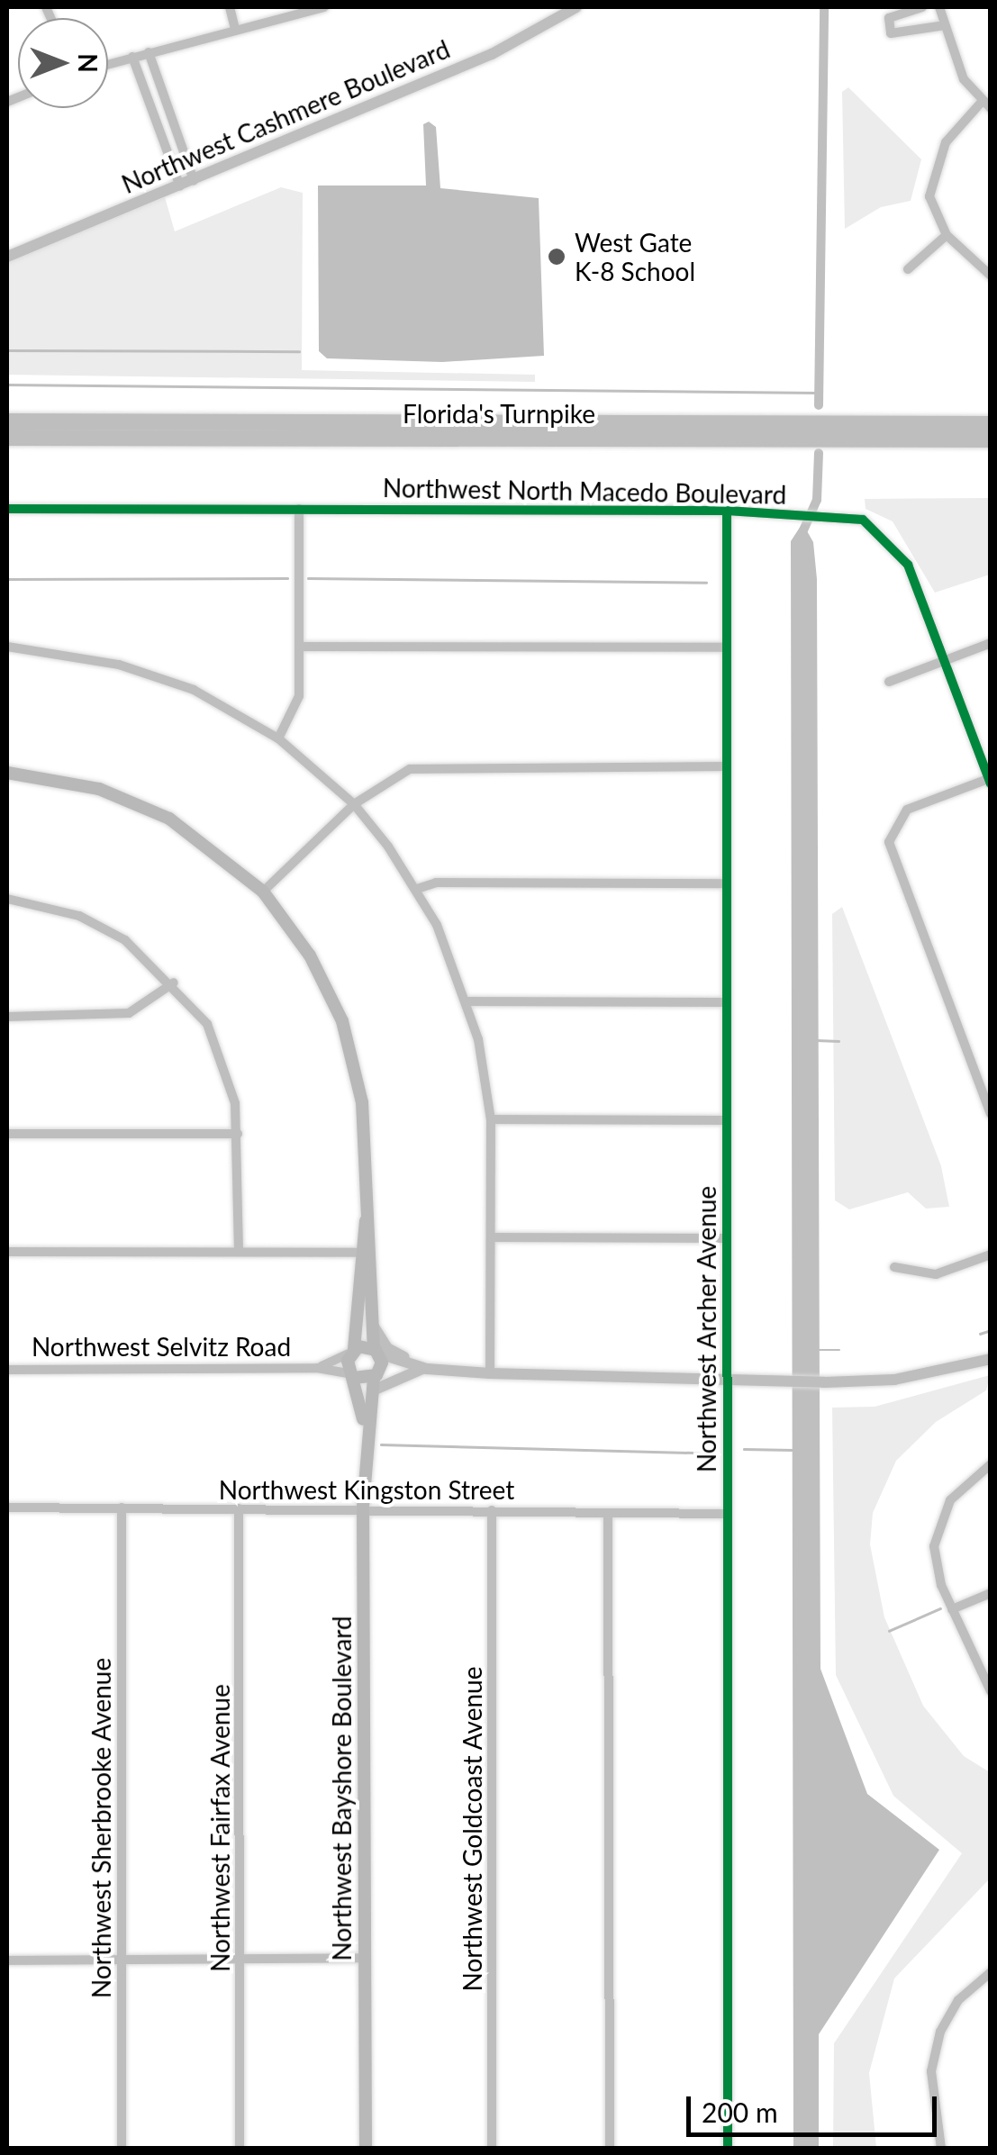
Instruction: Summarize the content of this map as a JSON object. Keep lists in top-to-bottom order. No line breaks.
{"streets":{"highway":["Florida's Turnpike"],"main road":["Northwest Bayshore Boulevard"],"street":["Northwest Cashmere Boulevard","Northwest North Macedo Boulevard","Northwest Archer Avenue","Northwest Selvitz Road","Northwest Kingston Street","Northwest Sherbrooke Avenue","Northwest Fairfax Avenue","Northwest Goldcoast Avenue"]},"crossings":[["Northwest North Macedo Boulevard","Northwest Archer Avenue"],["Northwest Archer Avenue","Northwest Kingston Street"],["Northwest Selvitz Road","Northwest Bayshore Boulevard"],["Northwest Kingston Street","Northwest Bayshore Boulevard"],["Northwest Kingston Street","Northwest Sherbrooke Avenue"],["Northwest Kingston Street","Northwest Fairfax Avenue"],["Northwest Kingston Street","Northwest Goldcoast Avenue"]],"places":["West Gate K-8 School"],"scale_bar":"200 m","north":"right"}
